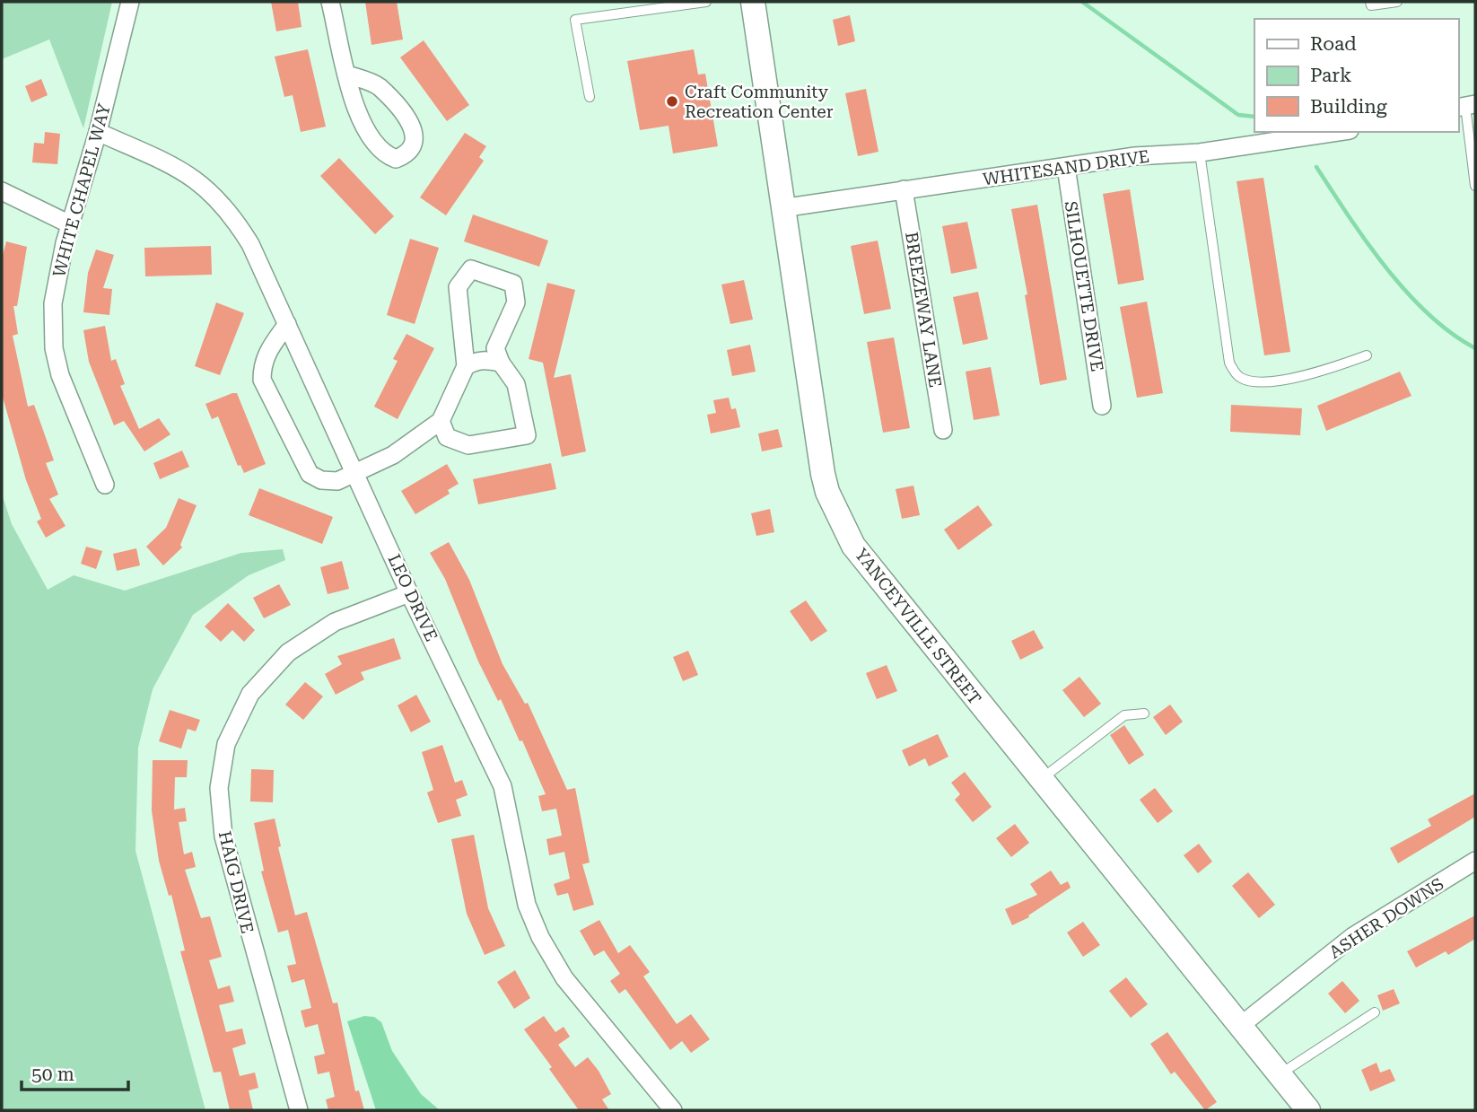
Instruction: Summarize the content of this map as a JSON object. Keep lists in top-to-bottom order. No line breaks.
{"streets":{"main road":["YANCEYVILLE STREET"],"street":["WHITESAND DRIVE","WHITE CHAPEL WAY","SILHOUETTE DRIVE","BREEZEWAY LANE","LEO DRIVE","HAIG DRIVE","ASHER DOWNS"]},"crossings":[["WHITESAND DRIVE","SILHOUETTE DRIVE"],["WHITESAND DRIVE","BREEZEWAY LANE"],["WHITESAND DRIVE","YANCEYVILLE STREET"],["WHITE CHAPEL WAY","LEO DRIVE"],["LEO DRIVE","HAIG DRIVE"],["YANCEYVILLE STREET","ASHER DOWNS"]],"places":["Craft Community Recreation Center"],"legend":["Road","Park","Building"],"scale_bar":"50 m"}
